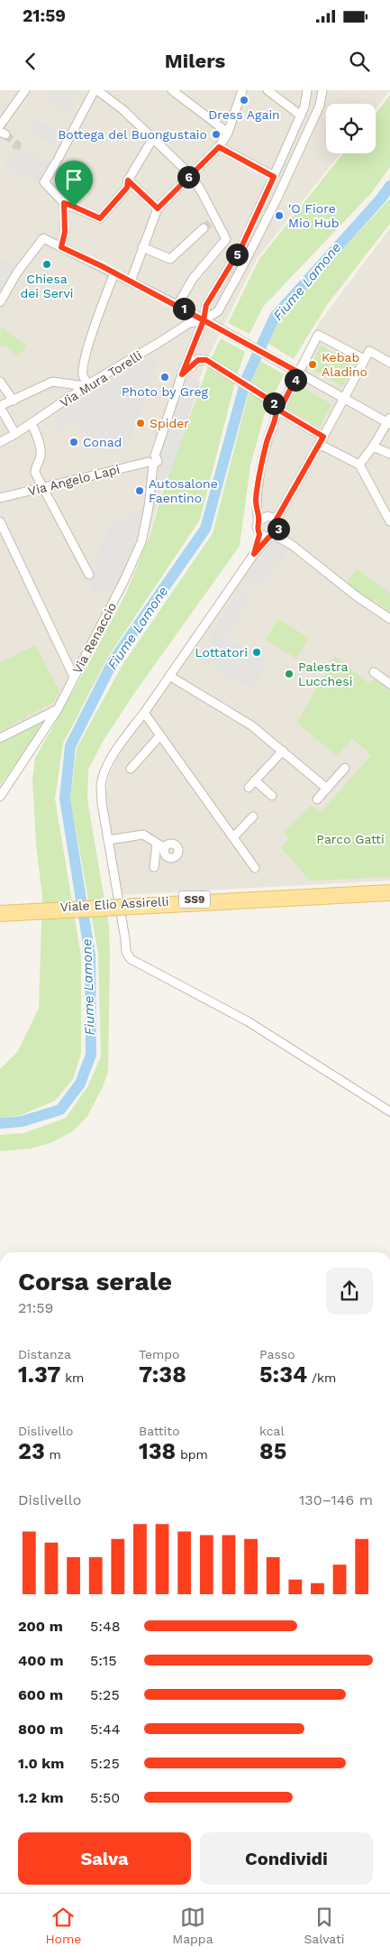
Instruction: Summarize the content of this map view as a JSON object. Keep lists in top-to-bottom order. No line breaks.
{"streets":{"main road":["SS9","Viale Elio Assirelli"],"street":["Via Mura Torelli","Via Angelo Lapi","Via Renaccio"]},"crossings":[["Via Angelo Lapi","Via Renaccio"]],"water":["Fiume Lamone"],"parks":["Parco Gatti"],"places":["Dress Again","Bottega del Buongustaio","'O Fiore Mio Hub","Chiesa dei Servi","Kebab Aladino","Photo by Greg","Spider","Conad","Autosalone Faentino","Lottatori","Palestra Lucchesi"],"page":{"status":"21:59","header":"Milers","pins":["6","5","1","4","2","3"],"heading":["Corsa serale","21:59"],"stats":[["Distanza","1.37 km"],["Tempo","7:38"],["Passo","5:34 /km"],["Dislivello","23 m"],["Battito","138 bpm"],["kcal","85"]],"chart":["Dislivello","130–146 m"],"list":[{"name":"200 m","note":"5:48"},{"name":"400 m","note":"5:15"},{"name":"600 m","note":"5:25"},{"name":"800 m","note":"5:44"},{"name":"1.0 km","note":"5:25"},{"name":"1.2 km","note":"5:50"}],"buttons":["Salva","Condividi"],"tabs":["Home","Mappa","Salvati"]}}
